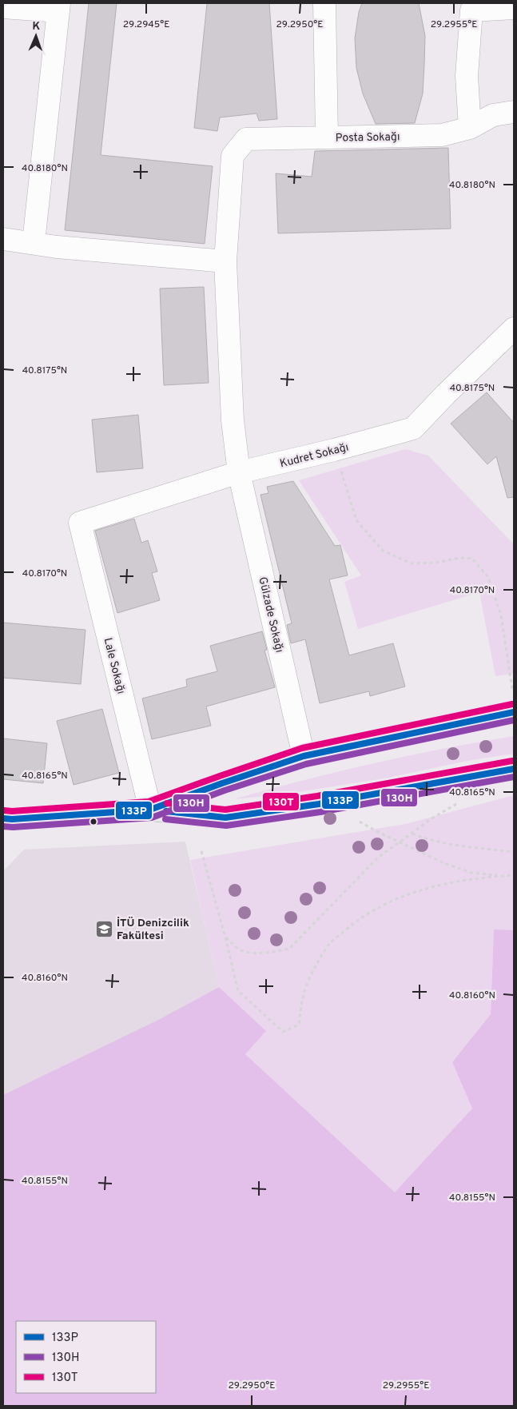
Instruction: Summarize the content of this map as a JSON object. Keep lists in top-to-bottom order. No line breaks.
{"streets":{"street":["Posta Sokağı","Kudret Sokağı","Gülzade Sokağı","Lale Sokağı"]},"crossings":[["Posta Sokağı","Gülzade Sokağı"],["Kudret Sokağı","Gülzade Sokağı"],["Kudret Sokağı","Lale Sokağı"]],"places":{"school or university":["İTÜ Denizcilik Fakültesi"]},"lines":["transit line 130T","transit line 133P","transit line 130H"],"legend":["133P","130H","130T"],"north":"top","coordinates":["29.2945°E","29.2950°E","29.2955°E","40.8180°N","40.8175°N","40.8170°N","40.8165°N","40.8160°N","40.8155°N"]}
